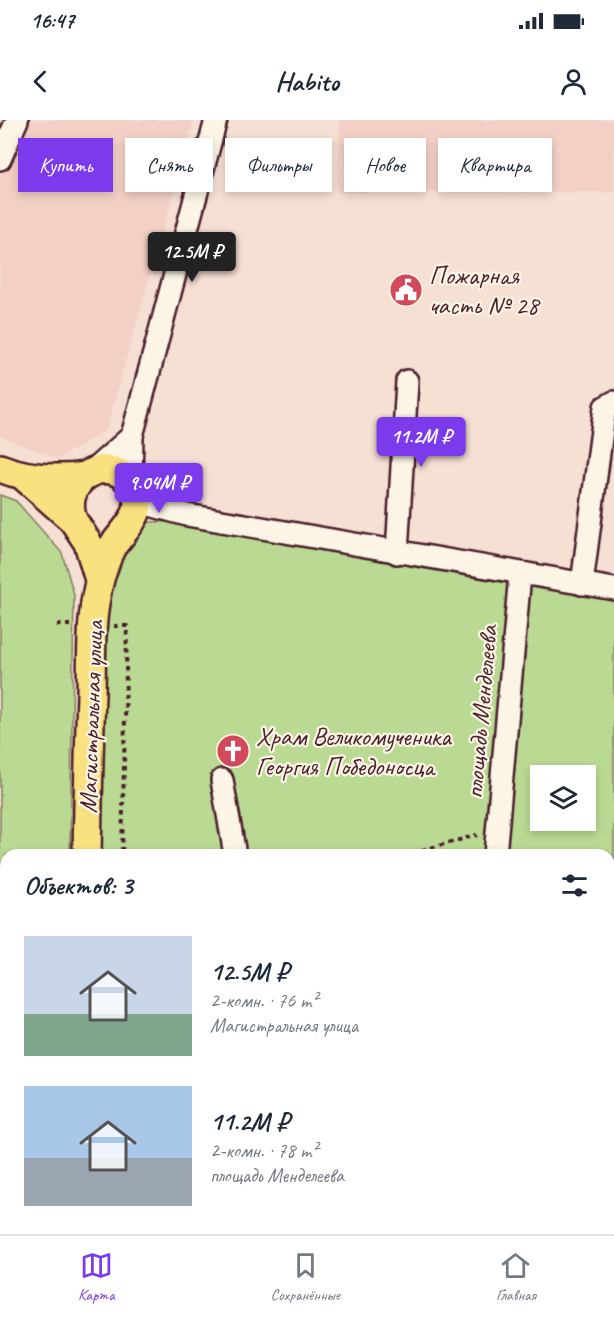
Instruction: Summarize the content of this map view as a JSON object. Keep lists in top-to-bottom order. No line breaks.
{"streets":{"main road":["Магистральная улица"],"street":["площадь Менделеева"]},"places":{"public building":["Пожарная часть № 28"],"church":["Храм Великомученика Георгия Победоносца"]},"page":{"status":"16:47","header":"Habito","chip":["Купить","Снять","Фильтры","Новое","Квартира"],"price":["12.5M ₽","11.2M ₽","9.04M ₽"],"heading":"Объектов: 3","list":[{"name":"12.5M ₽","note":"2-комн. · 76 m² · Магистральная улица"},{"name":"11.2M ₽","note":"2-комн. · 78 m² · площадь Менделеева"}],"tabs":["Карта","Сохранённые","Главная"]}}
